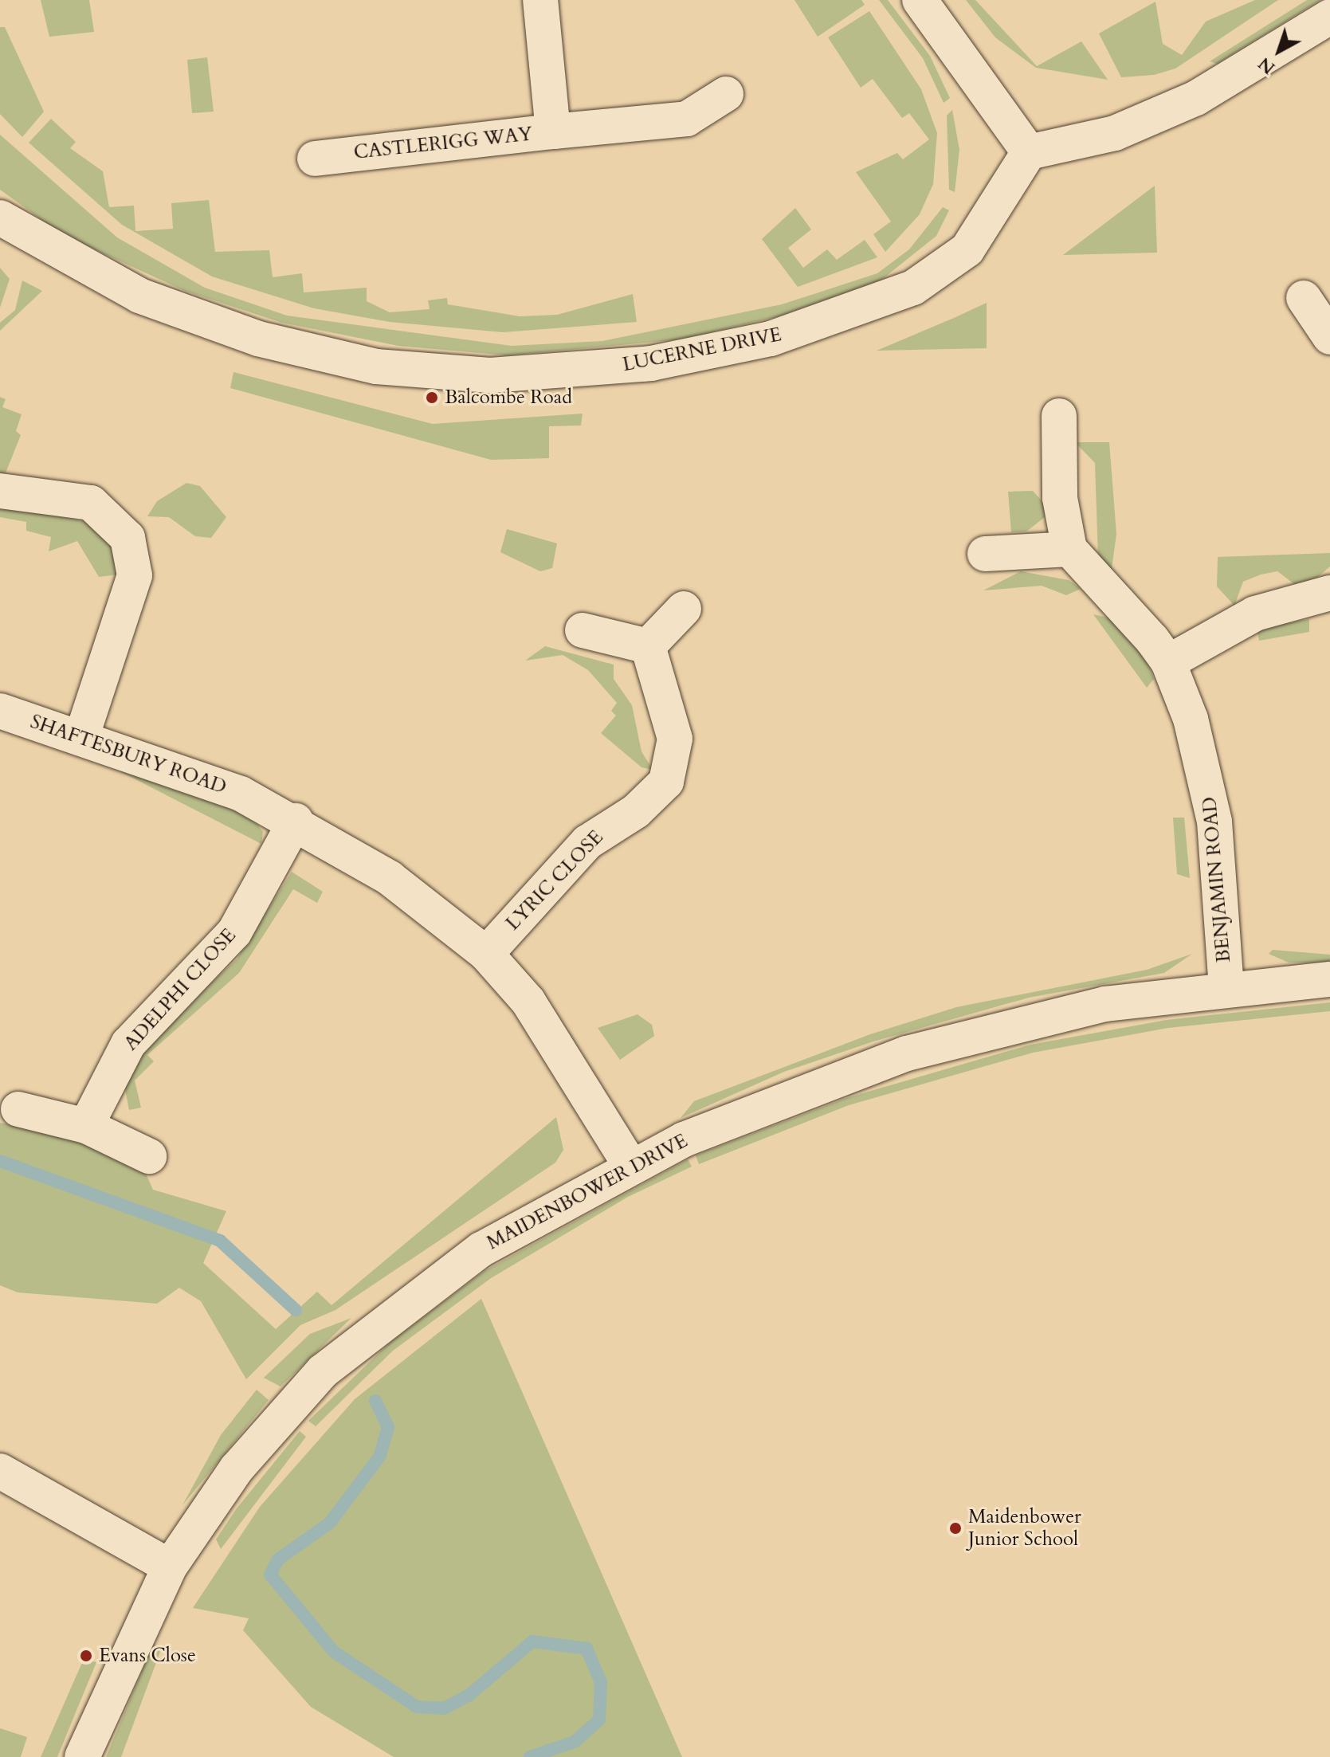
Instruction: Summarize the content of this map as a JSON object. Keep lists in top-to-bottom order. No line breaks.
{"streets":{"street":["CASTLERIGG WAY","LUCERNE DRIVE","SHAFTESBURY ROAD","BENJAMIN ROAD","LYRIC CLOSE","ADELPHI CLOSE","MAIDENBOWER DRIVE"]},"crossings":[["SHAFTESBURY ROAD","LYRIC CLOSE"],["SHAFTESBURY ROAD","ADELPHI CLOSE"],["SHAFTESBURY ROAD","MAIDENBOWER DRIVE"],["BENJAMIN ROAD","MAIDENBOWER DRIVE"]],"places":["Balcombe Road","Maidenbower Junior School","Evans Close"],"north":"bottom left"}
